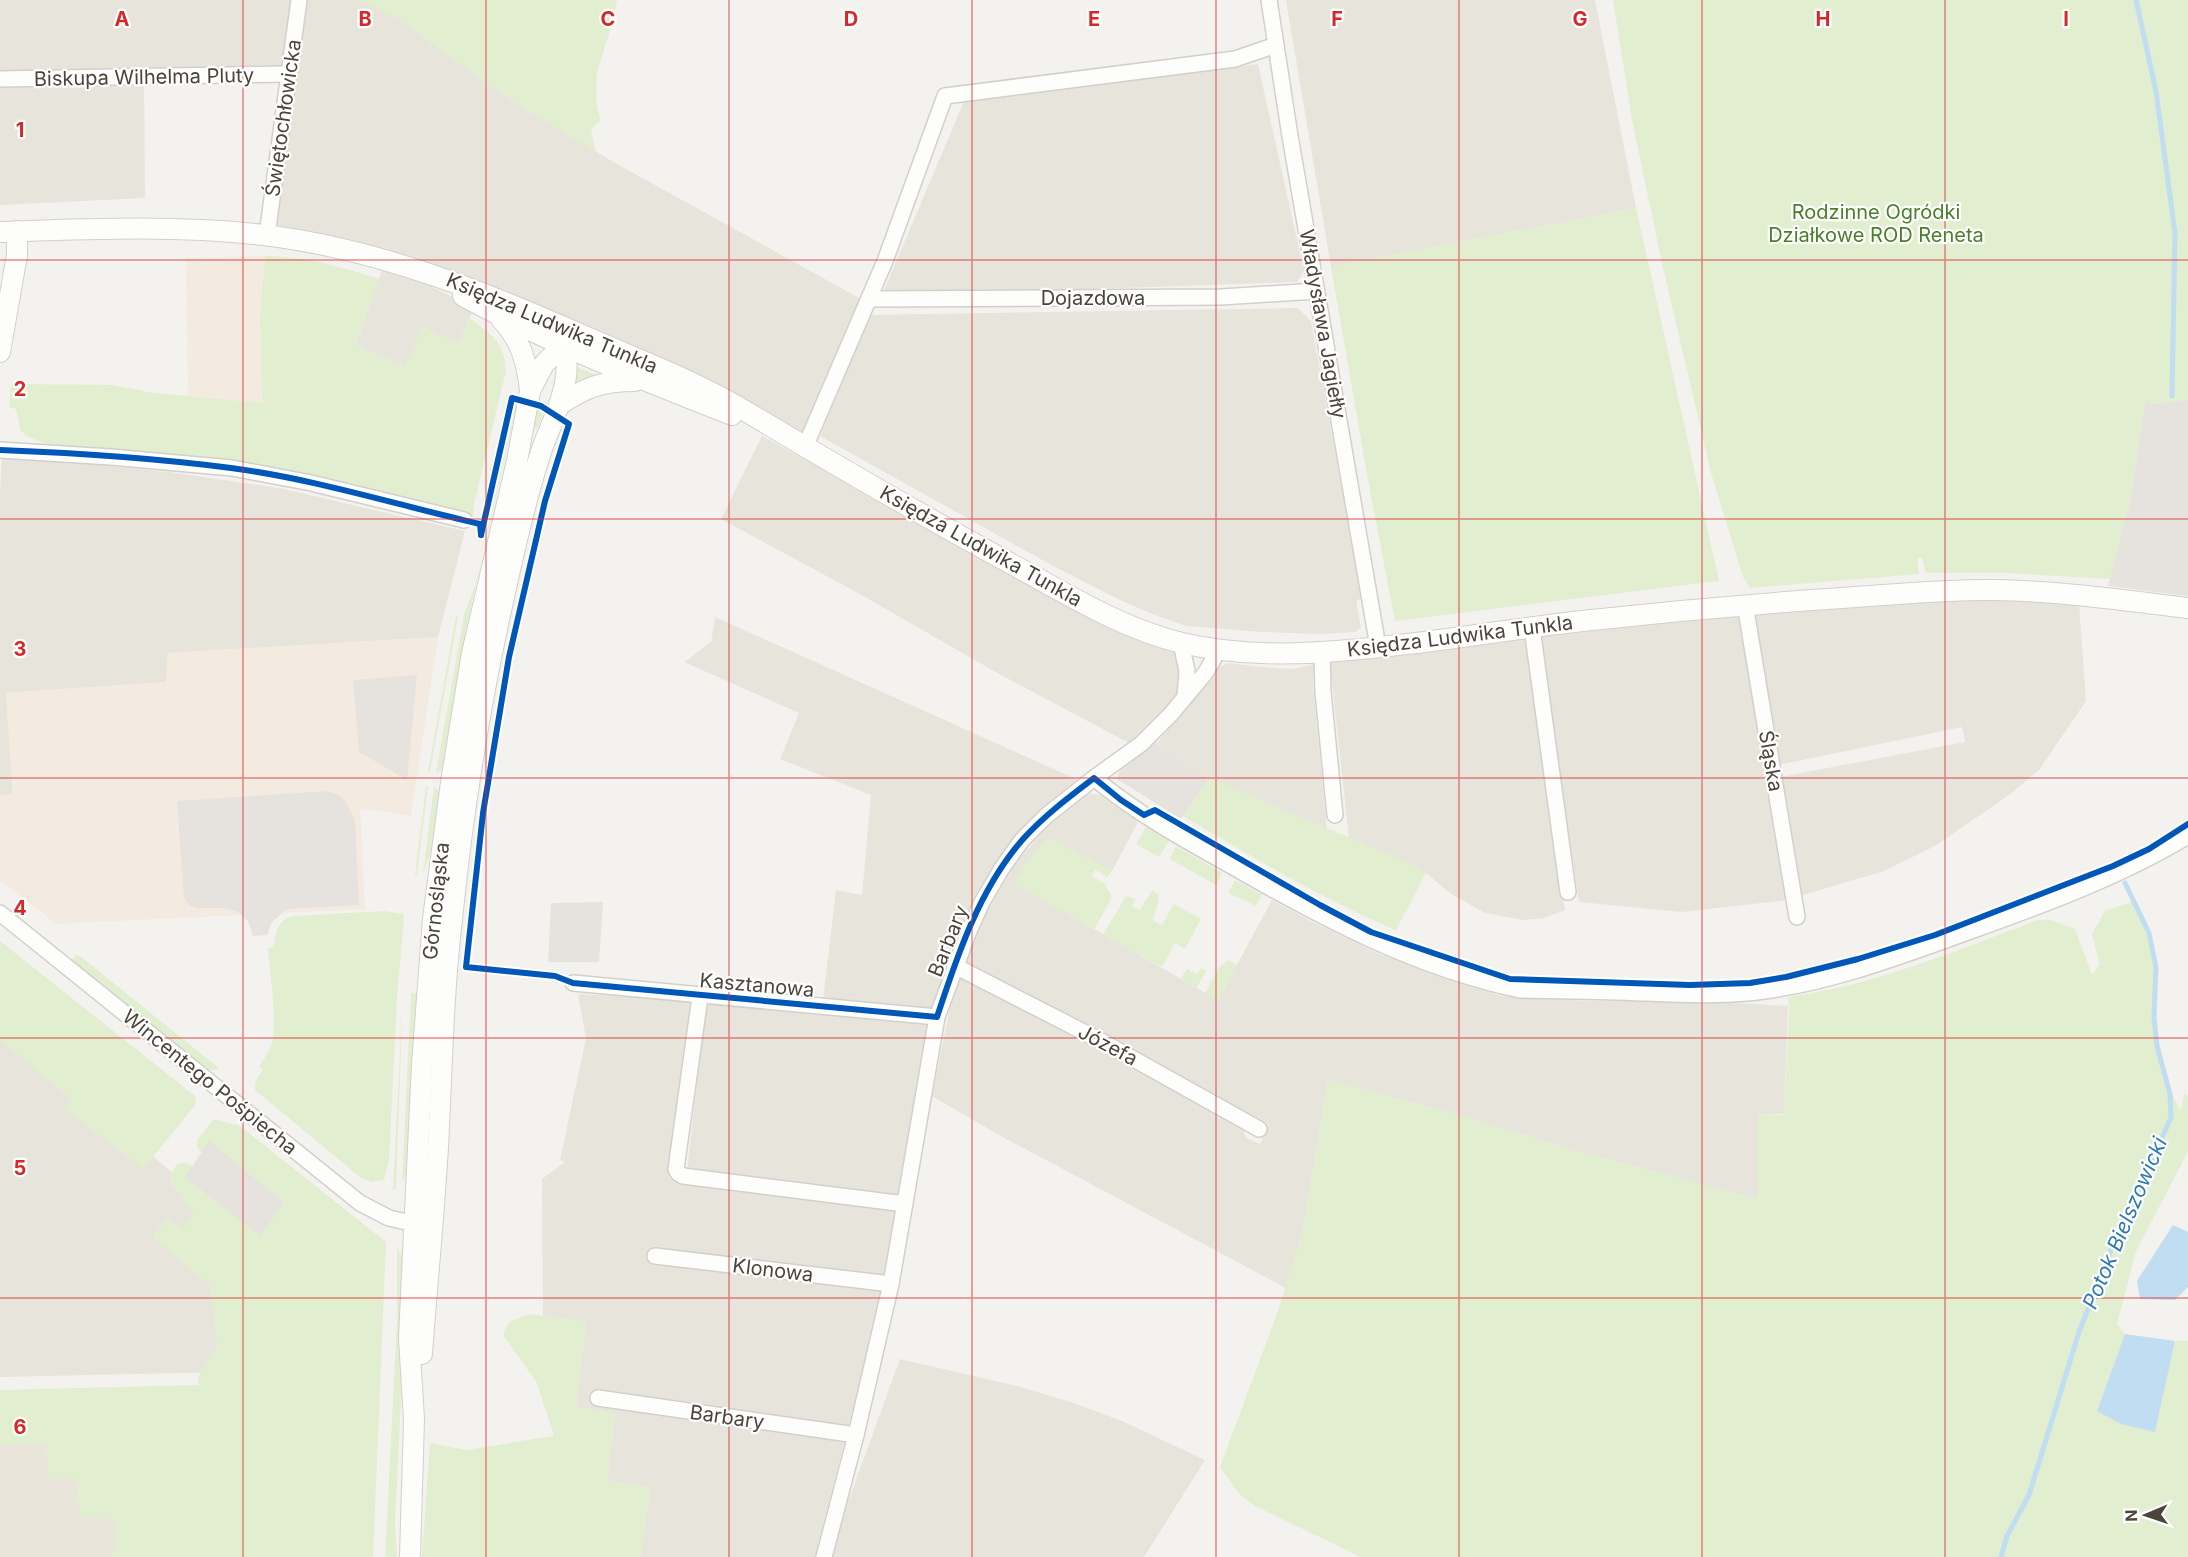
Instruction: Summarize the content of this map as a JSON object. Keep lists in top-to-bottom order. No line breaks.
{"streets":{"street":["Biskupa Wilhelma Pluty","Świętochłowicka","Dojazdowa","Księdza Ludwika Tunkla","Władysława Jagiełły","Śląska","Górnośląska","Barbary","Kasztanowa","Józefa","Wincentego Pośpiecha","Klonowa"]},"crossings":[["Biskupa Wilhelma Pluty","Świętochłowicka"],["Świętochłowicka","Księdza Ludwika Tunkla"],["Dojazdowa","Władysława Jagiełły"],["Księdza Ludwika Tunkla","Władysława Jagiełły"],["Księdza Ludwika Tunkla","Śląska"],["Księdza Ludwika Tunkla","Górnośląska"],["Księdza Ludwika Tunkla","Barbary"],["Górnośląska","Wincentego Pośpiecha"],["Barbary","Kasztanowa"],["Barbary","Józefa"],["Barbary","Klonowa"]],"water":["Potok Bielszowicki"],"parks":["Rodzinne Ogródki Działkowe ROD Reneta"],"north":"left","grid":{"columns":["A","B","C","D","E","F","G","H","I"],"rows":["1","2","3","4","5","6"]}}
